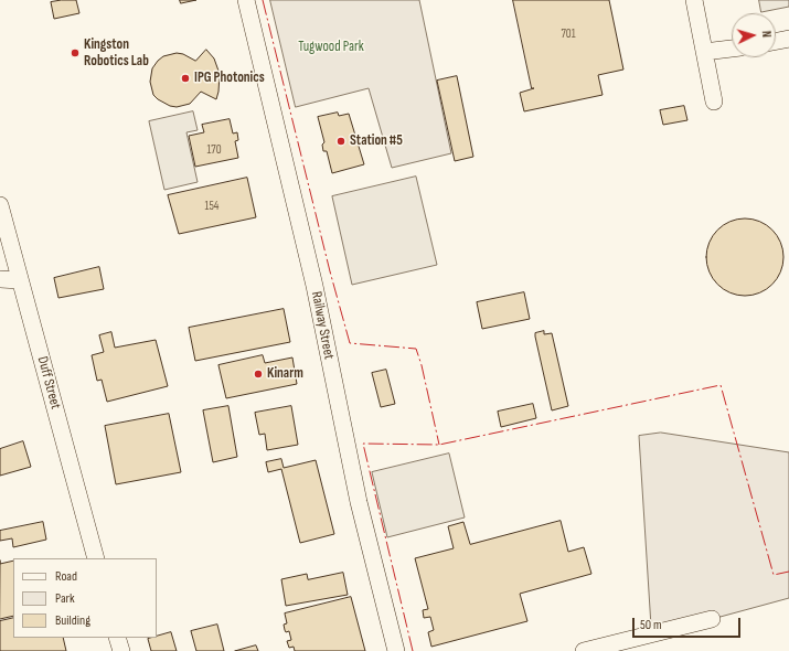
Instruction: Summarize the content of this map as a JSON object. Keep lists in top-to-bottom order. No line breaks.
{"streets":{"street":["Railway Street","Duff Street"]},"parks":["Tugwood Park"],"places":["Kingston Robotics Lab","IPG Photonics","Station #5","Kinarm"],"house_numbers":["701","170","154"],"legend":["Road","Park","Building"],"scale_bar":"50 m","north":"right"}
